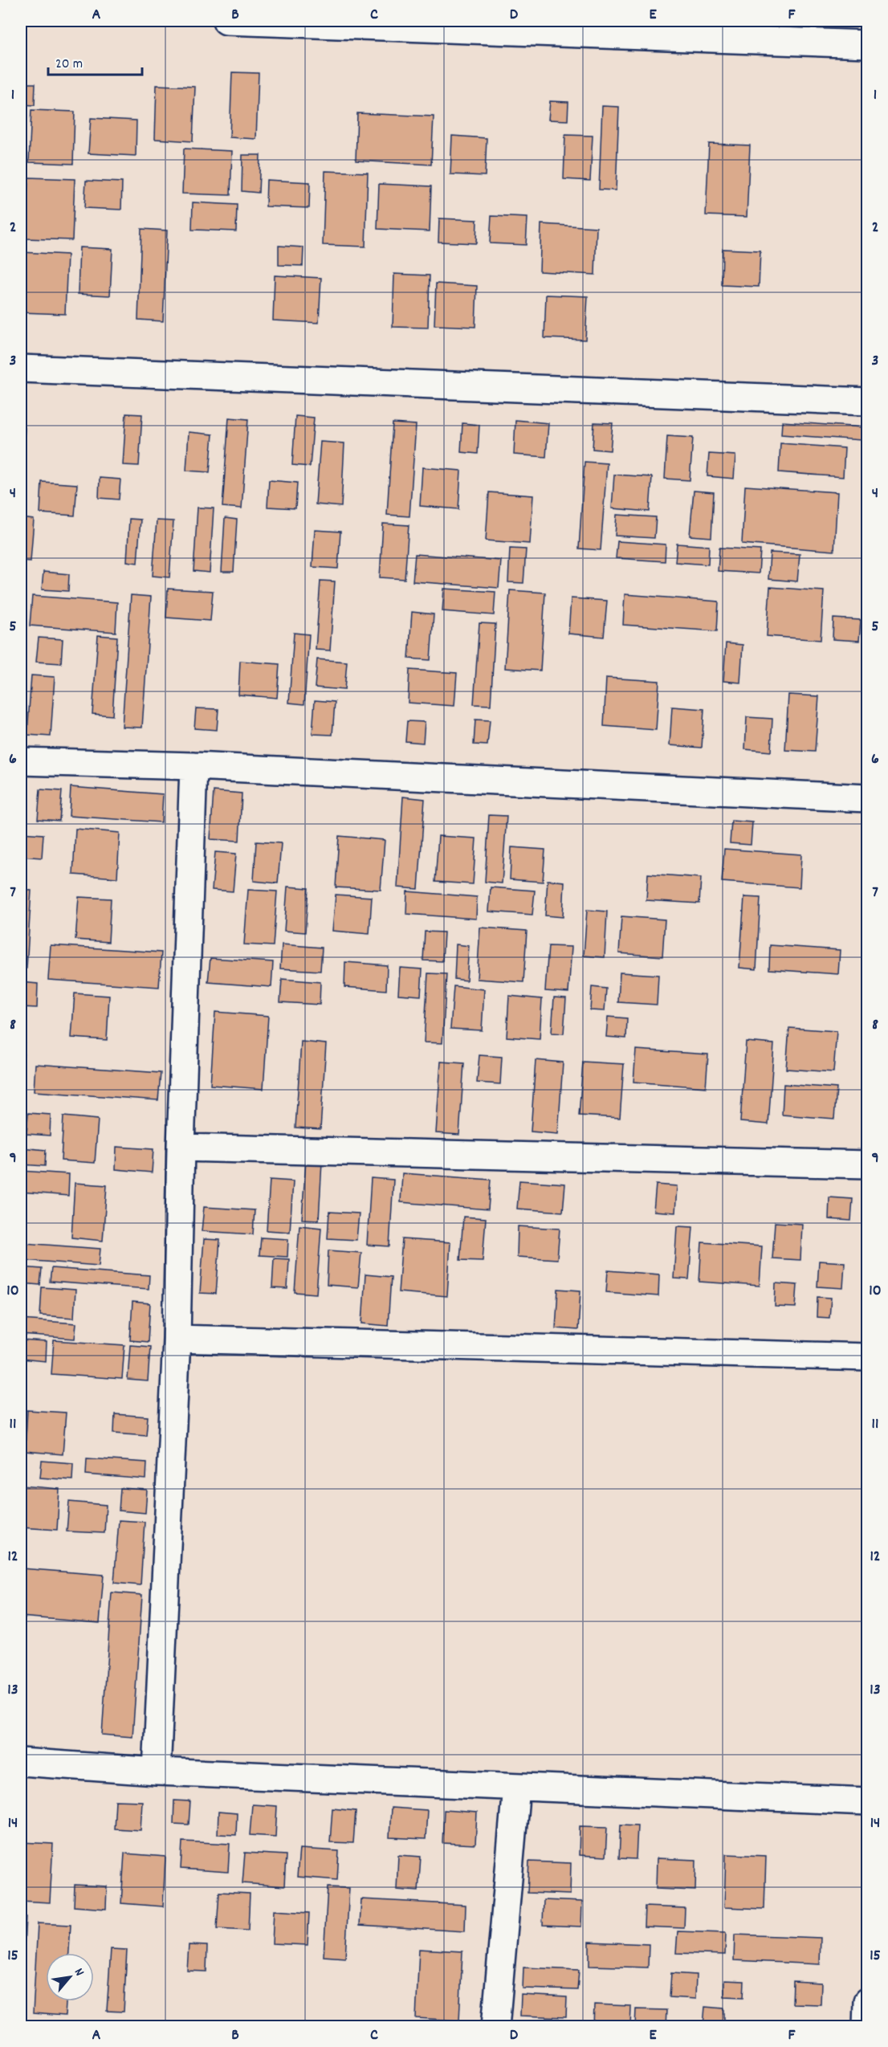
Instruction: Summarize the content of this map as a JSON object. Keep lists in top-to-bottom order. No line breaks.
{"scale_bar":"20 m","north":"top right","grid":{"columns":["A","B","C","D","E","F"],"rows":["1","2","3","4","5","6","7","8","9","10","11","12","13","14","15"]}}
